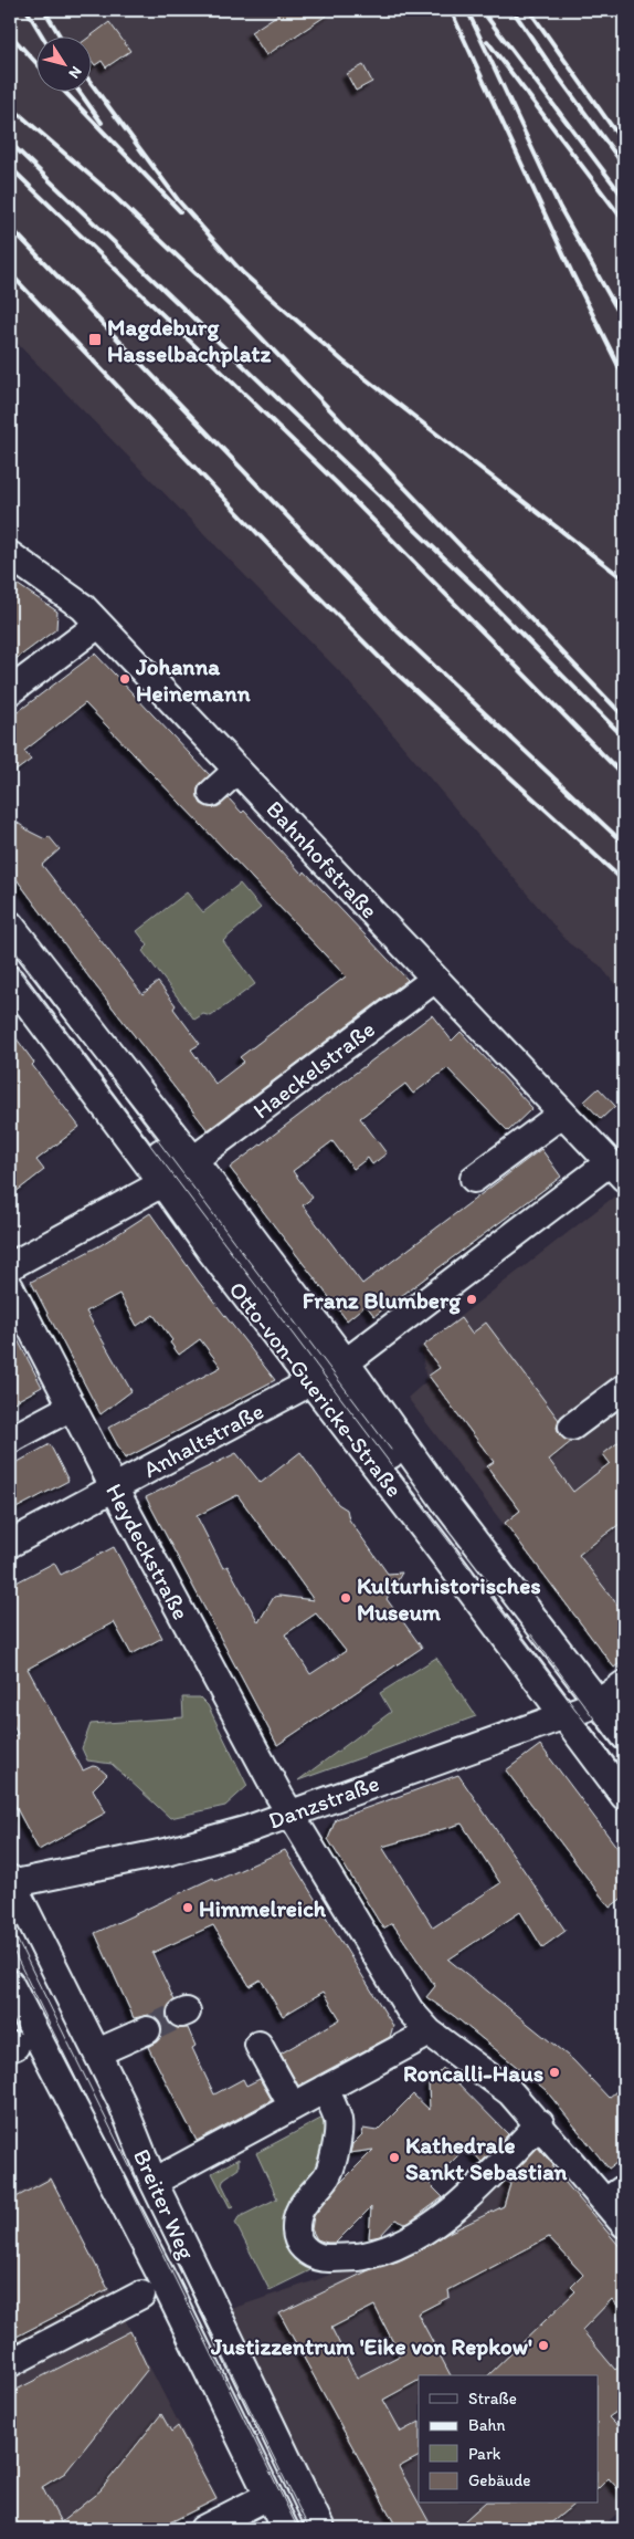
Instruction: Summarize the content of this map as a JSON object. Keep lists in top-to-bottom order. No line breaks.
{"streets":{"street":["Bahnhofstraße","Haeckelstraße","Otto-von-Guericke-Straße","Anhaltstraße","Heydeckstraße","Danzstraße","Breiter Weg"]},"crossings":[["Bahnhofstraße","Haeckelstraße"],["Haeckelstraße","Otto-von-Guericke-Straße"],["Otto-von-Guericke-Straße","Anhaltstraße"],["Otto-von-Guericke-Straße","Danzstraße"],["Anhaltstraße","Heydeckstraße"],["Heydeckstraße","Danzstraße"],["Danzstraße","Breiter Weg"]],"places":{"transit":["Magdeburg Hasselbachplatz"],"other":["Johanna Heinemann","Franz Blumberg","Kulturhistorisches Museum","Himmelreich","Roncalli-Haus","Kathedrale Sankt Sebastian","Justizzentrum 'Eike von Repkow'"]},"legend":["Straße","Bahn","Park","Gebäude"],"north":"bottom right"}
